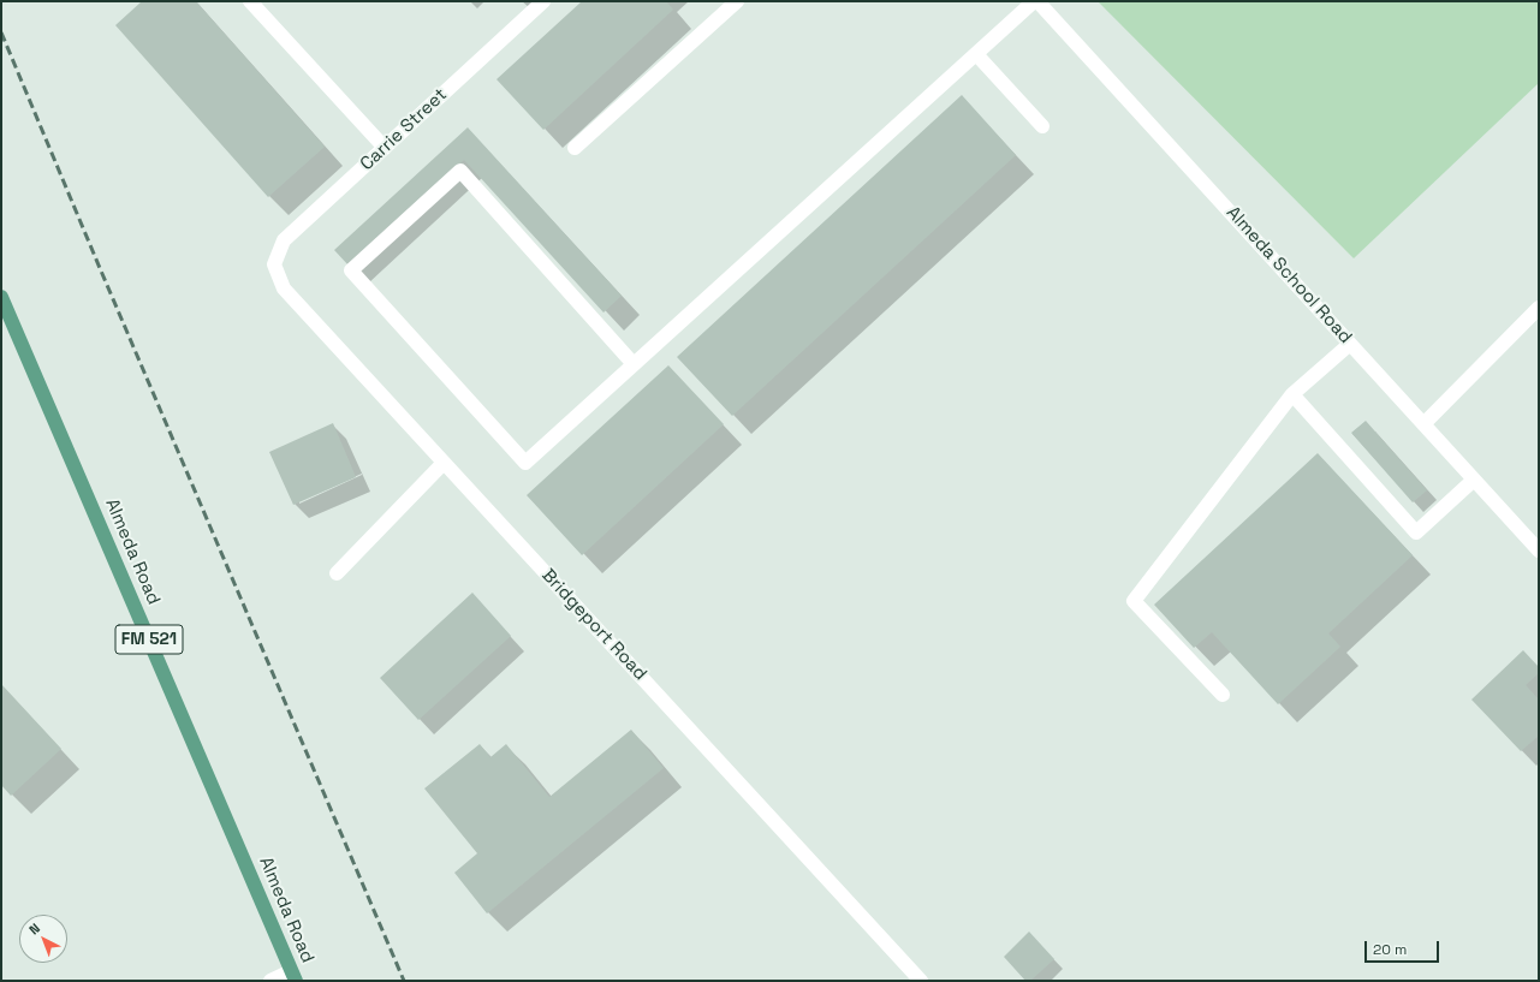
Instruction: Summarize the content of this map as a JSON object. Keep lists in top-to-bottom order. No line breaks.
{"streets":{"main road":["Almeda Road","FM 521"],"street":["Carrie Street","Almeda School Road","Bridgeport Road"]},"crossings":[["Carrie Street","Bridgeport Road"]],"scale_bar":"20 m","north":"top left"}
